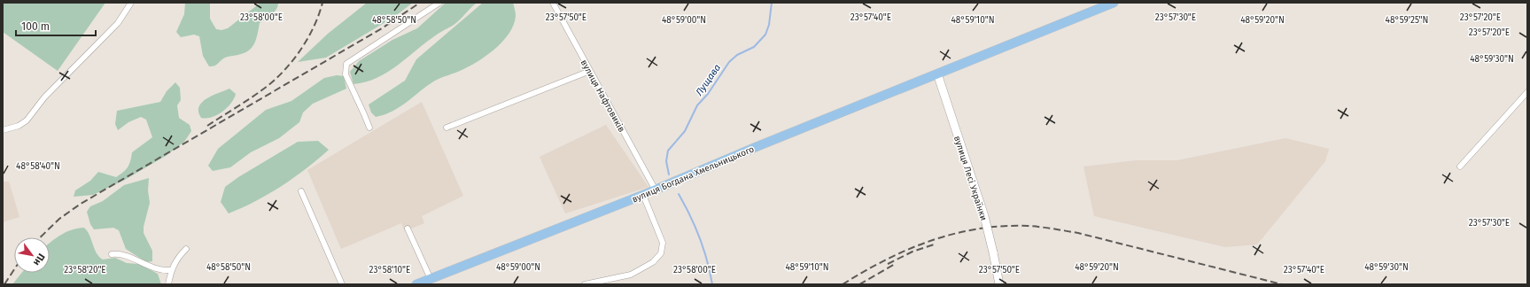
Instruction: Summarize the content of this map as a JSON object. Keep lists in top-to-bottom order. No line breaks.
{"streets":{"main road":["вулиця Богдана Хмельницького"],"street":["вулиця Нафтовиків","вулиця Лесі Українки"]},"crossings":[["вулиця Нафтовиків","вулиця Богдана Хмельницького"],["вулиця Богдана Хмельницького","вулиця Лесі Українки"]],"water":["Лущава"],"scale_bar":"100 m","north":"bottom right","coordinates":["23°57'20\"E","23°58'00\"E","23°57'50\"E","23°57'40\"E","23°57'30\"E","48°58'50\"N","48°59'00\"N","48°59'10\"N","48°59'20\"N","48°59'25\"N","48°59'30\"N","48°58'40\"N","23°58'20\"E","23°58'10\"E"]}
